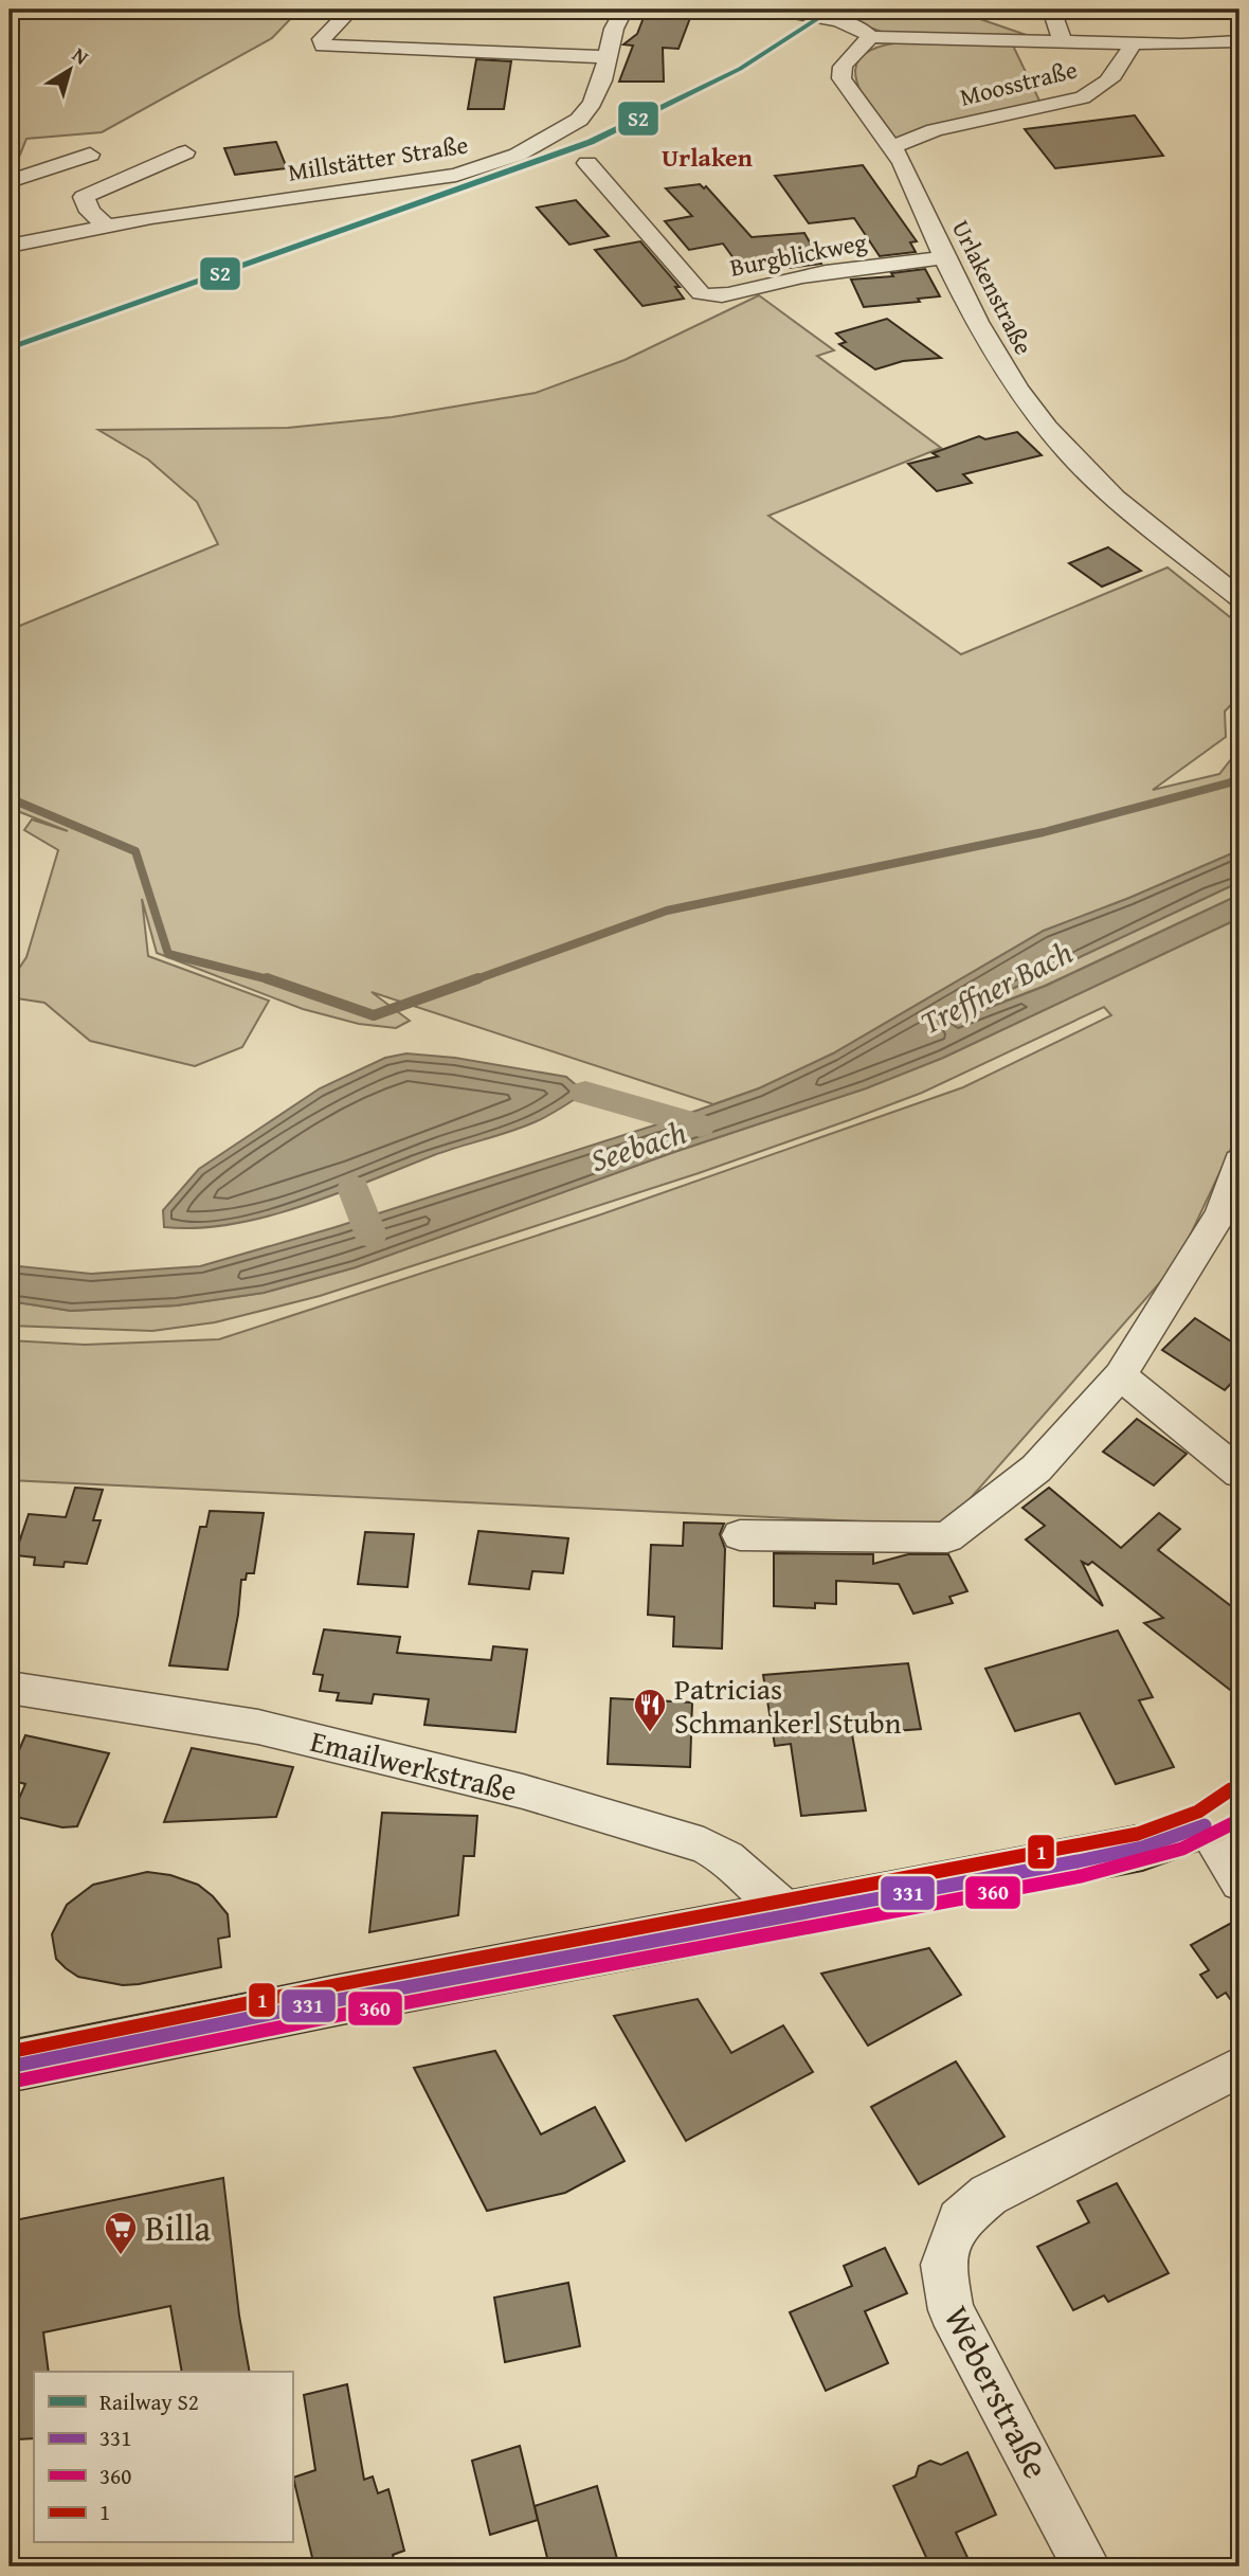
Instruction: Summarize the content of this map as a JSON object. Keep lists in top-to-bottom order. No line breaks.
{"streets":{"street":["Moosstraße","Millstätter Straße","Burgblickweg","Urlakenstraße","Emailwerkstraße","Weberstraße"]},"crossings":[["Moosstraße","Urlakenstraße"],["Burgblickweg","Urlakenstraße"]],"districts":["Urlaken"],"water":["Treffner Bach","Seebach"],"places":{"restaurant":["Patricias Schmankerl Stubn"],"supermarket":["Billa"]},"lines":["rail line S2","transit line 1","transit line 360","transit line 331"],"legend":["Railway S2","331","360","1"],"north":"top right"}
